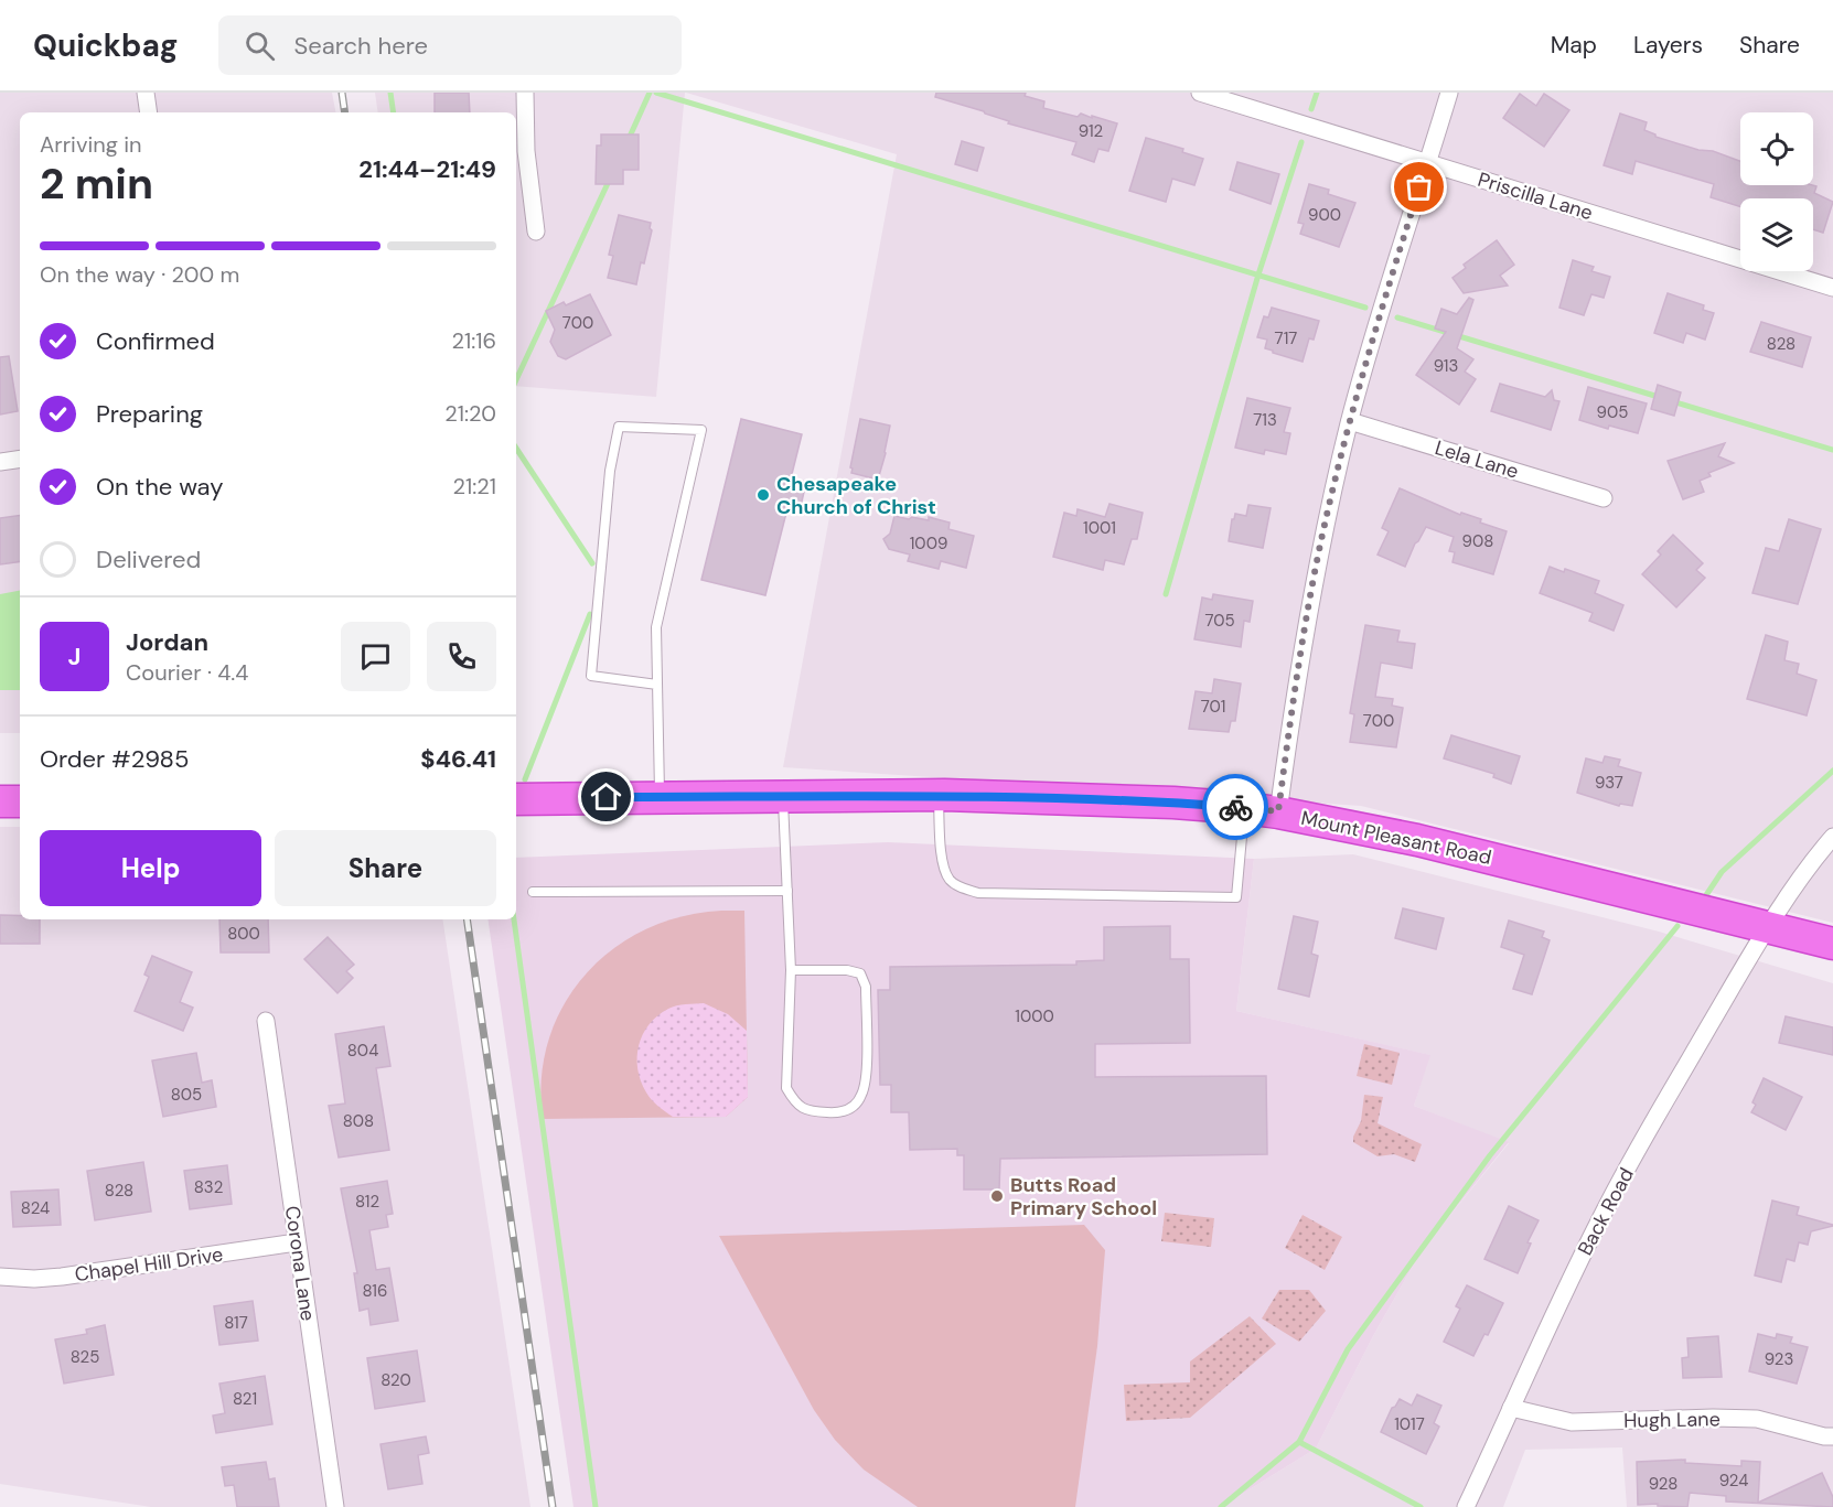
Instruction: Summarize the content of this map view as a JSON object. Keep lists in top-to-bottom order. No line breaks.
{"streets":{"highway":["Mount Pleasant Road"],"street":["Priscilla Lane","Lela Lane","Back Road","Corona Lane","Chapel Hill Drive","Hugh Lane"]},"crossings":[["Mount Pleasant Road","Back Road"],["Back Road","Hugh Lane"],["Corona Lane","Chapel Hill Drive"]],"places":["Chesapeake Church of Christ","Butts Road Primary School"],"house_numbers":["912","900","700","717","828","913","905","713","1001","908","1009","705","701","700","937","800","1000","804","805","808","832","828","812","824","816","817","825","923","820","821","1017","924","928"],"page":{"header":"Quickbag","search":"Search here","nav":["Map","Layers","Share"],"heading":["2 min","Arriving in","21:44–21:49"],"panel":["Jordan","Courier · 4.4","Order #2985","$46.41"],"bar":"On the way · 200 m","list":[["Confirmed","21:16"],["Preparing","21:20"],["On the way","21:21"],"Delivered"],"round":"J","buttons":["Help","Share"]}}
